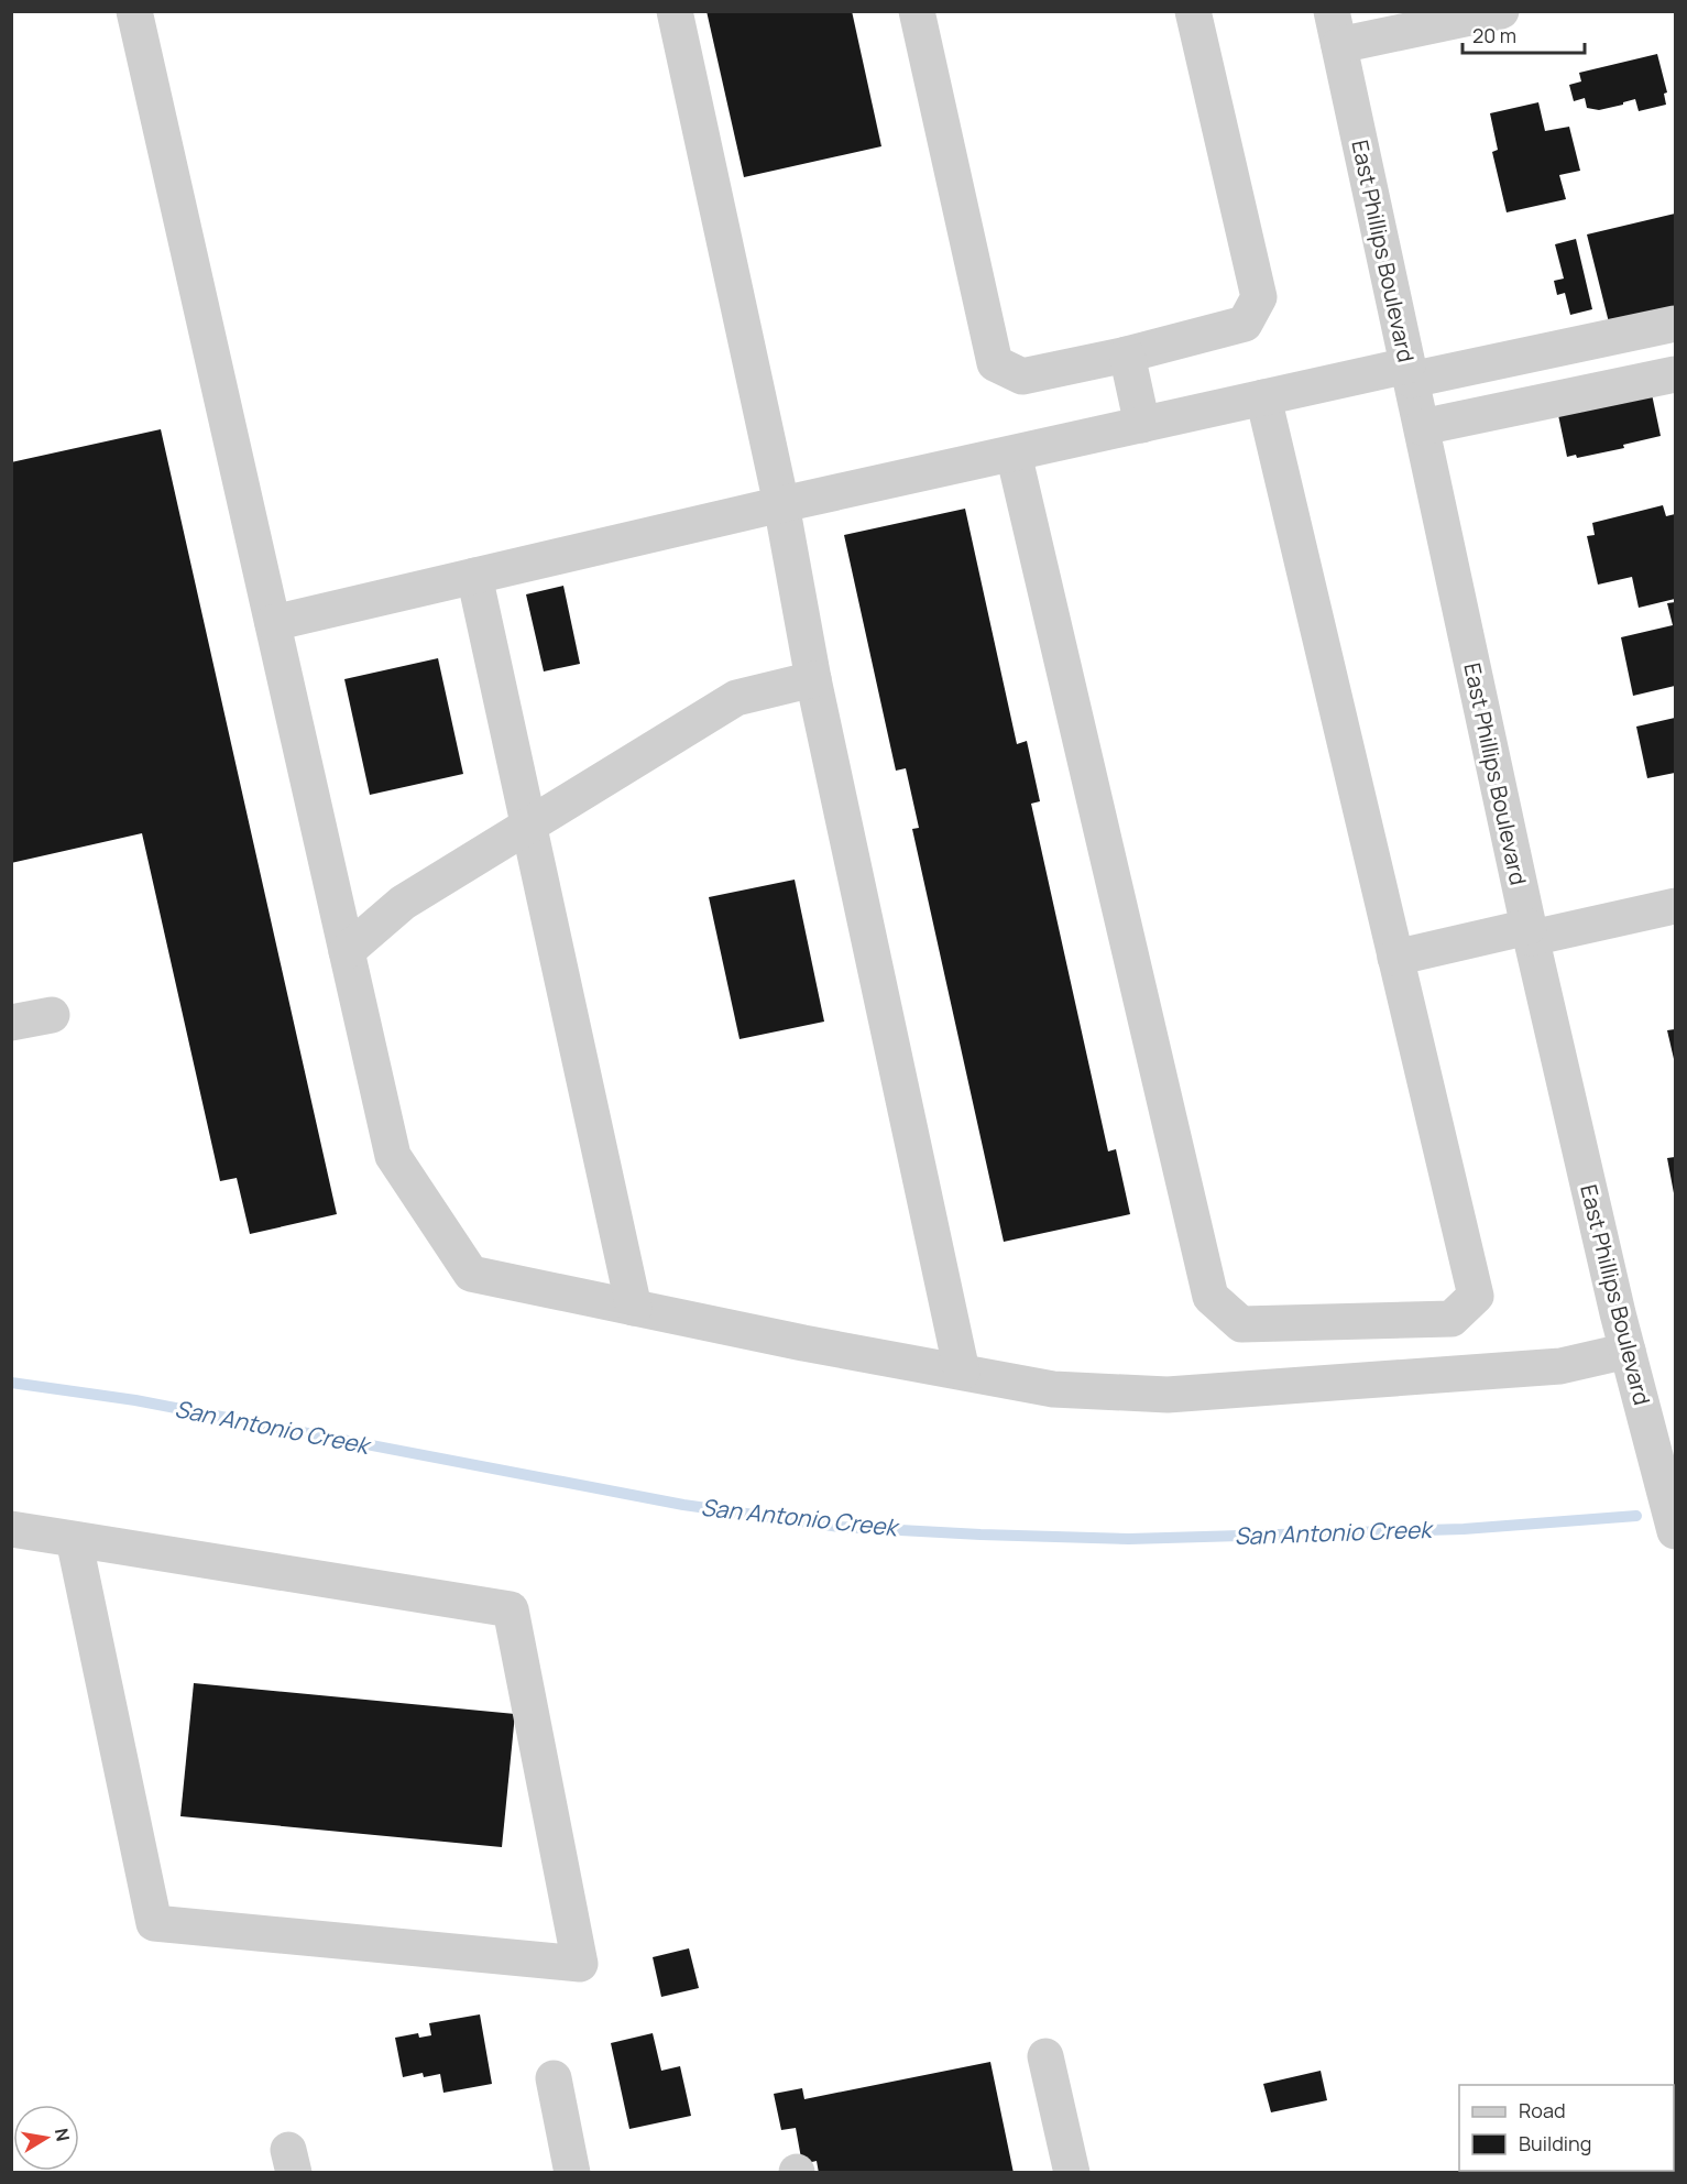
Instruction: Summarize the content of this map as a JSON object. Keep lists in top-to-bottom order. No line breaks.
{"streets":{"street":["East Phillips Boulevard"]},"water":["San Antonio Creek"],"legend":["Road","Building"],"scale_bar":"20 m","north":"right"}
